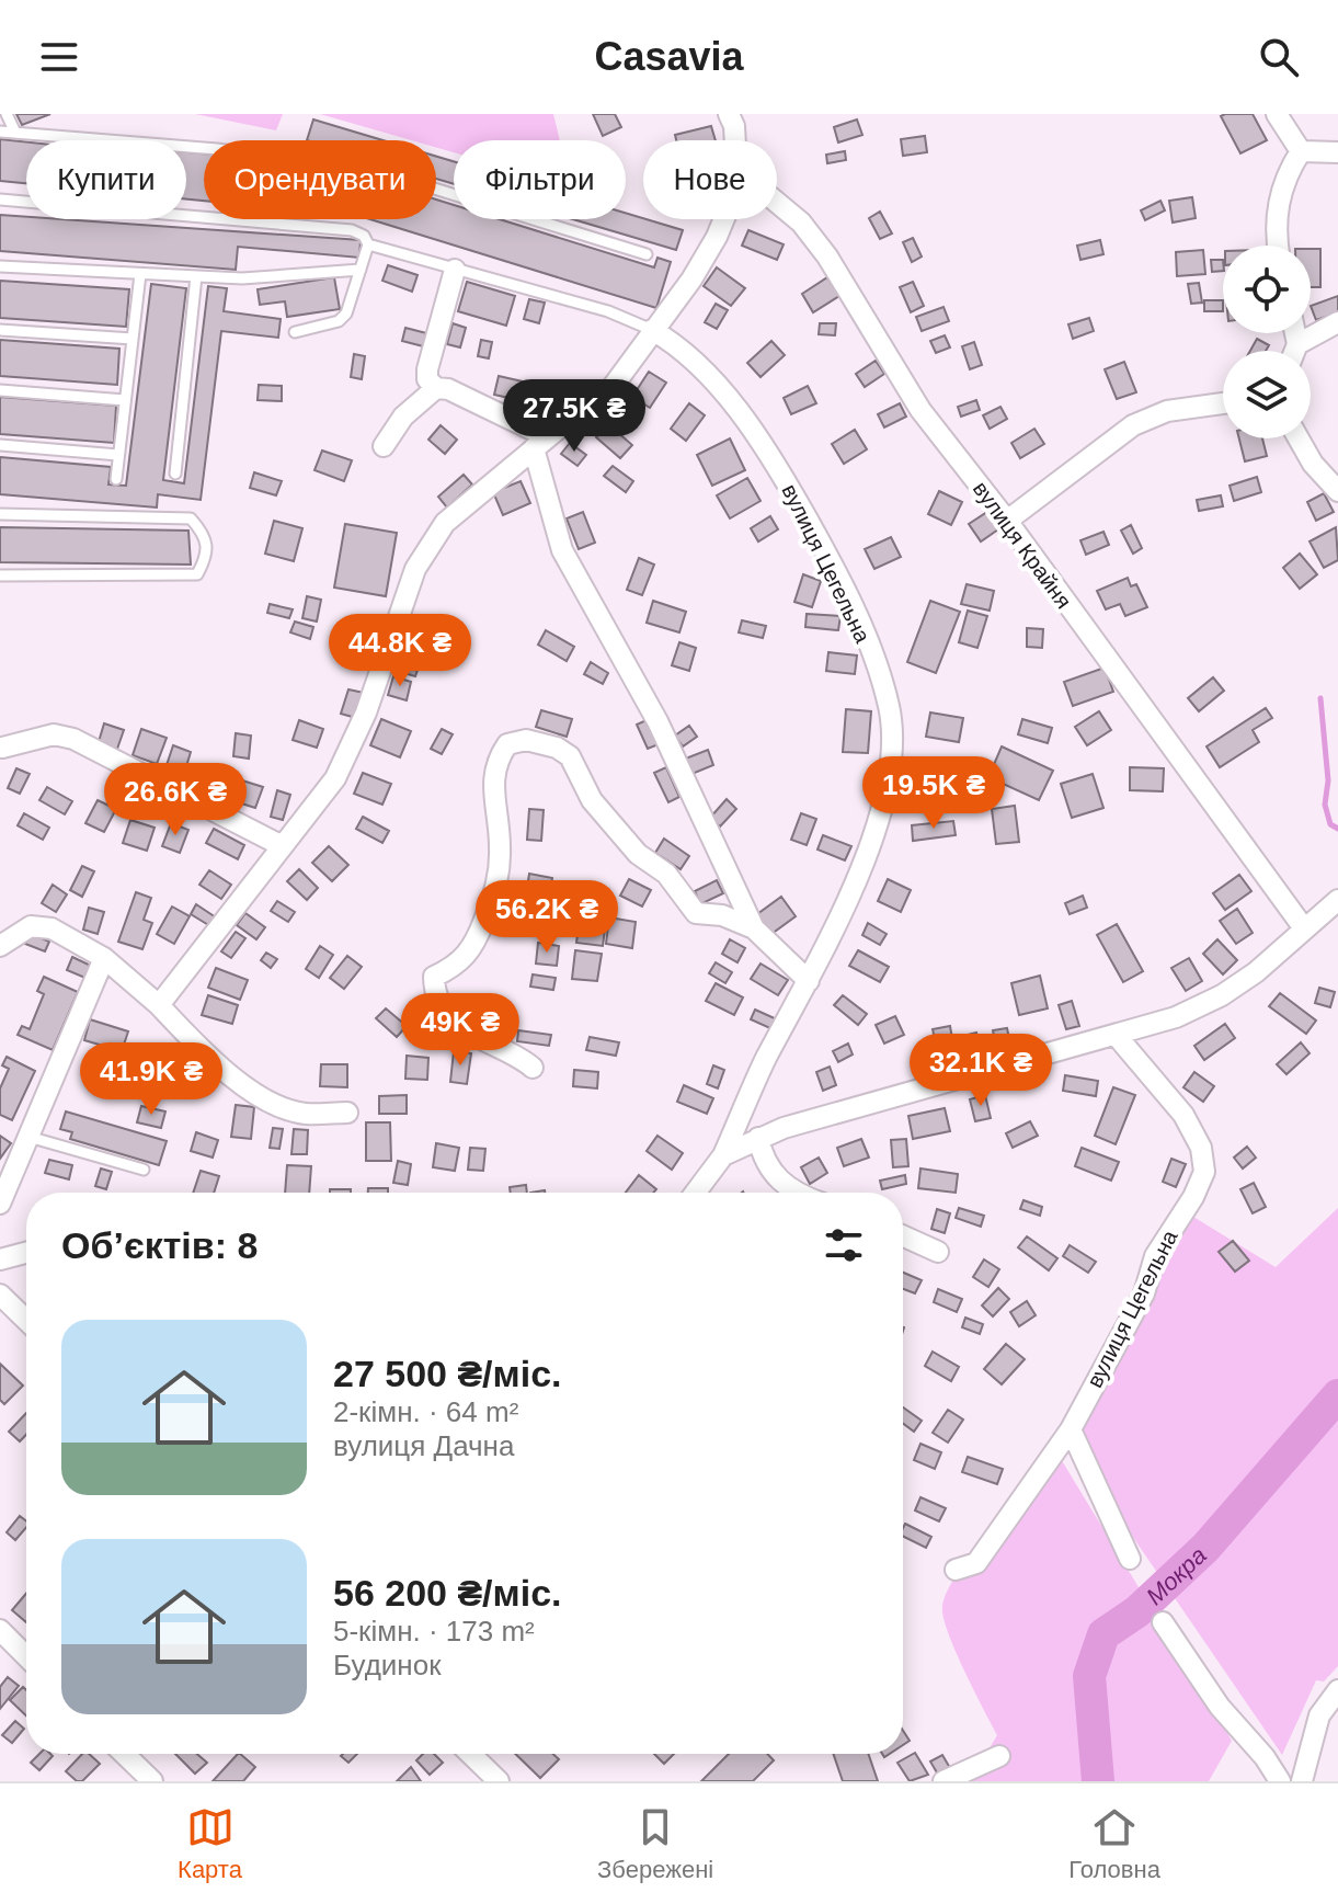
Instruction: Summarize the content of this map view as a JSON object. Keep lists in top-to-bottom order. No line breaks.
{"streets":{"street":["вулиця Крайня","вулиця Цегельна"]},"water":["Мокра"],"page":{"header":"Casavia","chip":["Купити","Орендувати","Фільтри","Нове"],"price":["27.5K ₴","44.8K ₴","19.5K ₴","26.6K ₴","56.2K ₴","49K ₴","32.1K ₴","41.9K ₴"],"heading":"Об’єктів: 8","list":[{"name":"27 500 ₴/міс.","note":"2-кімн. · 64 m² · вулиця Дачна"},{"name":"56 200 ₴/міс.","note":"5-кімн. · 173 m² · Будинок"}],"tabs":["Карта","Збережені","Головна"]}}
